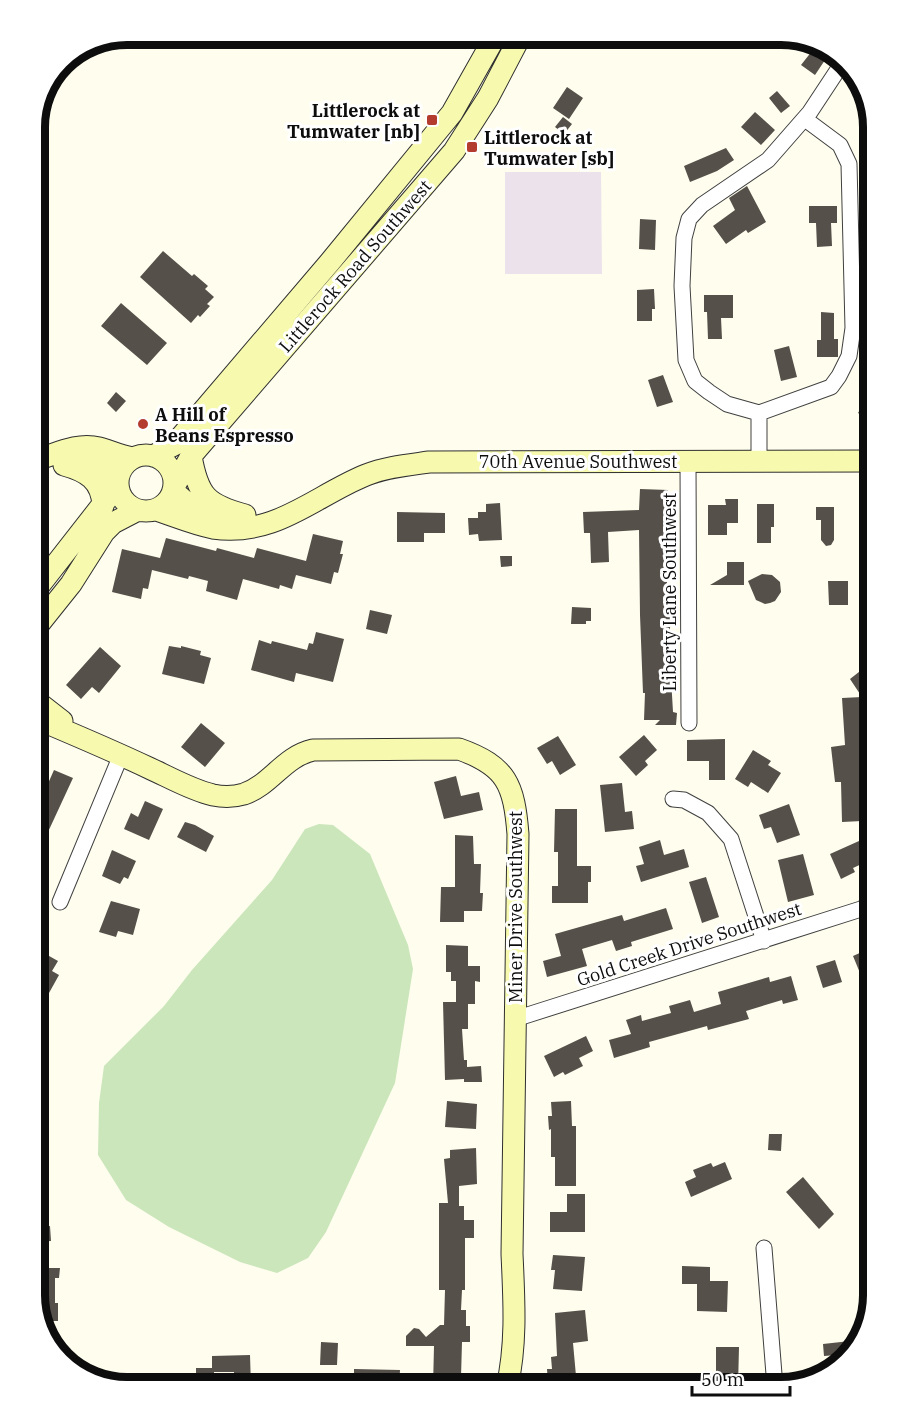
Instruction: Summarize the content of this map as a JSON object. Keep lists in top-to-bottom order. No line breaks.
{"streets":{"street":["Littlerock Road Southwest","70th Avenue Southwest","Liberty Lane Southwest","Miner Drive Southwest","Gold Creek Drive Southwest"]},"crossings":[["Littlerock Road Southwest","70th Avenue Southwest"],["70th Avenue Southwest","Liberty Lane Southwest"],["Miner Drive Southwest","Gold Creek Drive Southwest"]],"places":{"transit":["Littlerock at Tumwater [nb]","Littlerock at Tumwater [sb]"],"other":["A Hill of Beans Espresso"]},"scale_bar":"50 m"}
